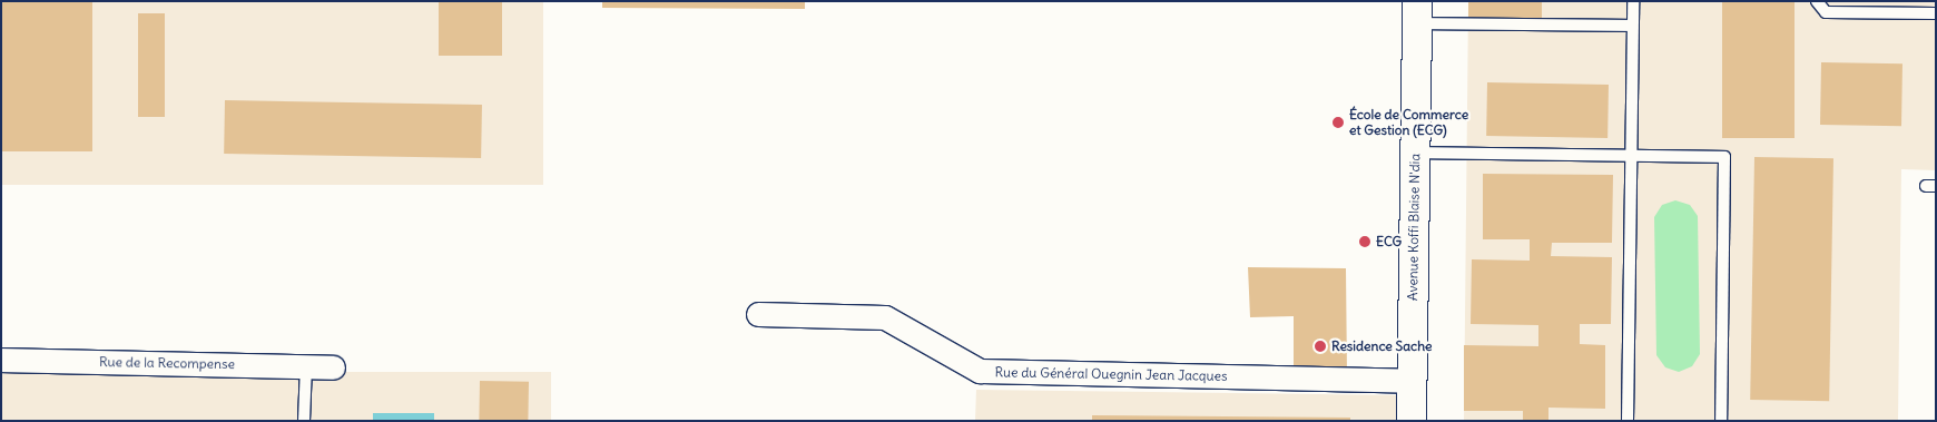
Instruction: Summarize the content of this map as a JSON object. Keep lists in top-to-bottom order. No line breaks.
{"streets":{"street":["Avenue Koffi Blaise N'dia","Rue de la Recompense","Rue du Général Ouegnin Jean Jacques"]},"crossings":[["Avenue Koffi Blaise N'dia","Rue du Général Ouegnin Jean Jacques"]],"places":["École de Commerce et Gestion (ECG)","ECG","Residence Sache"]}
